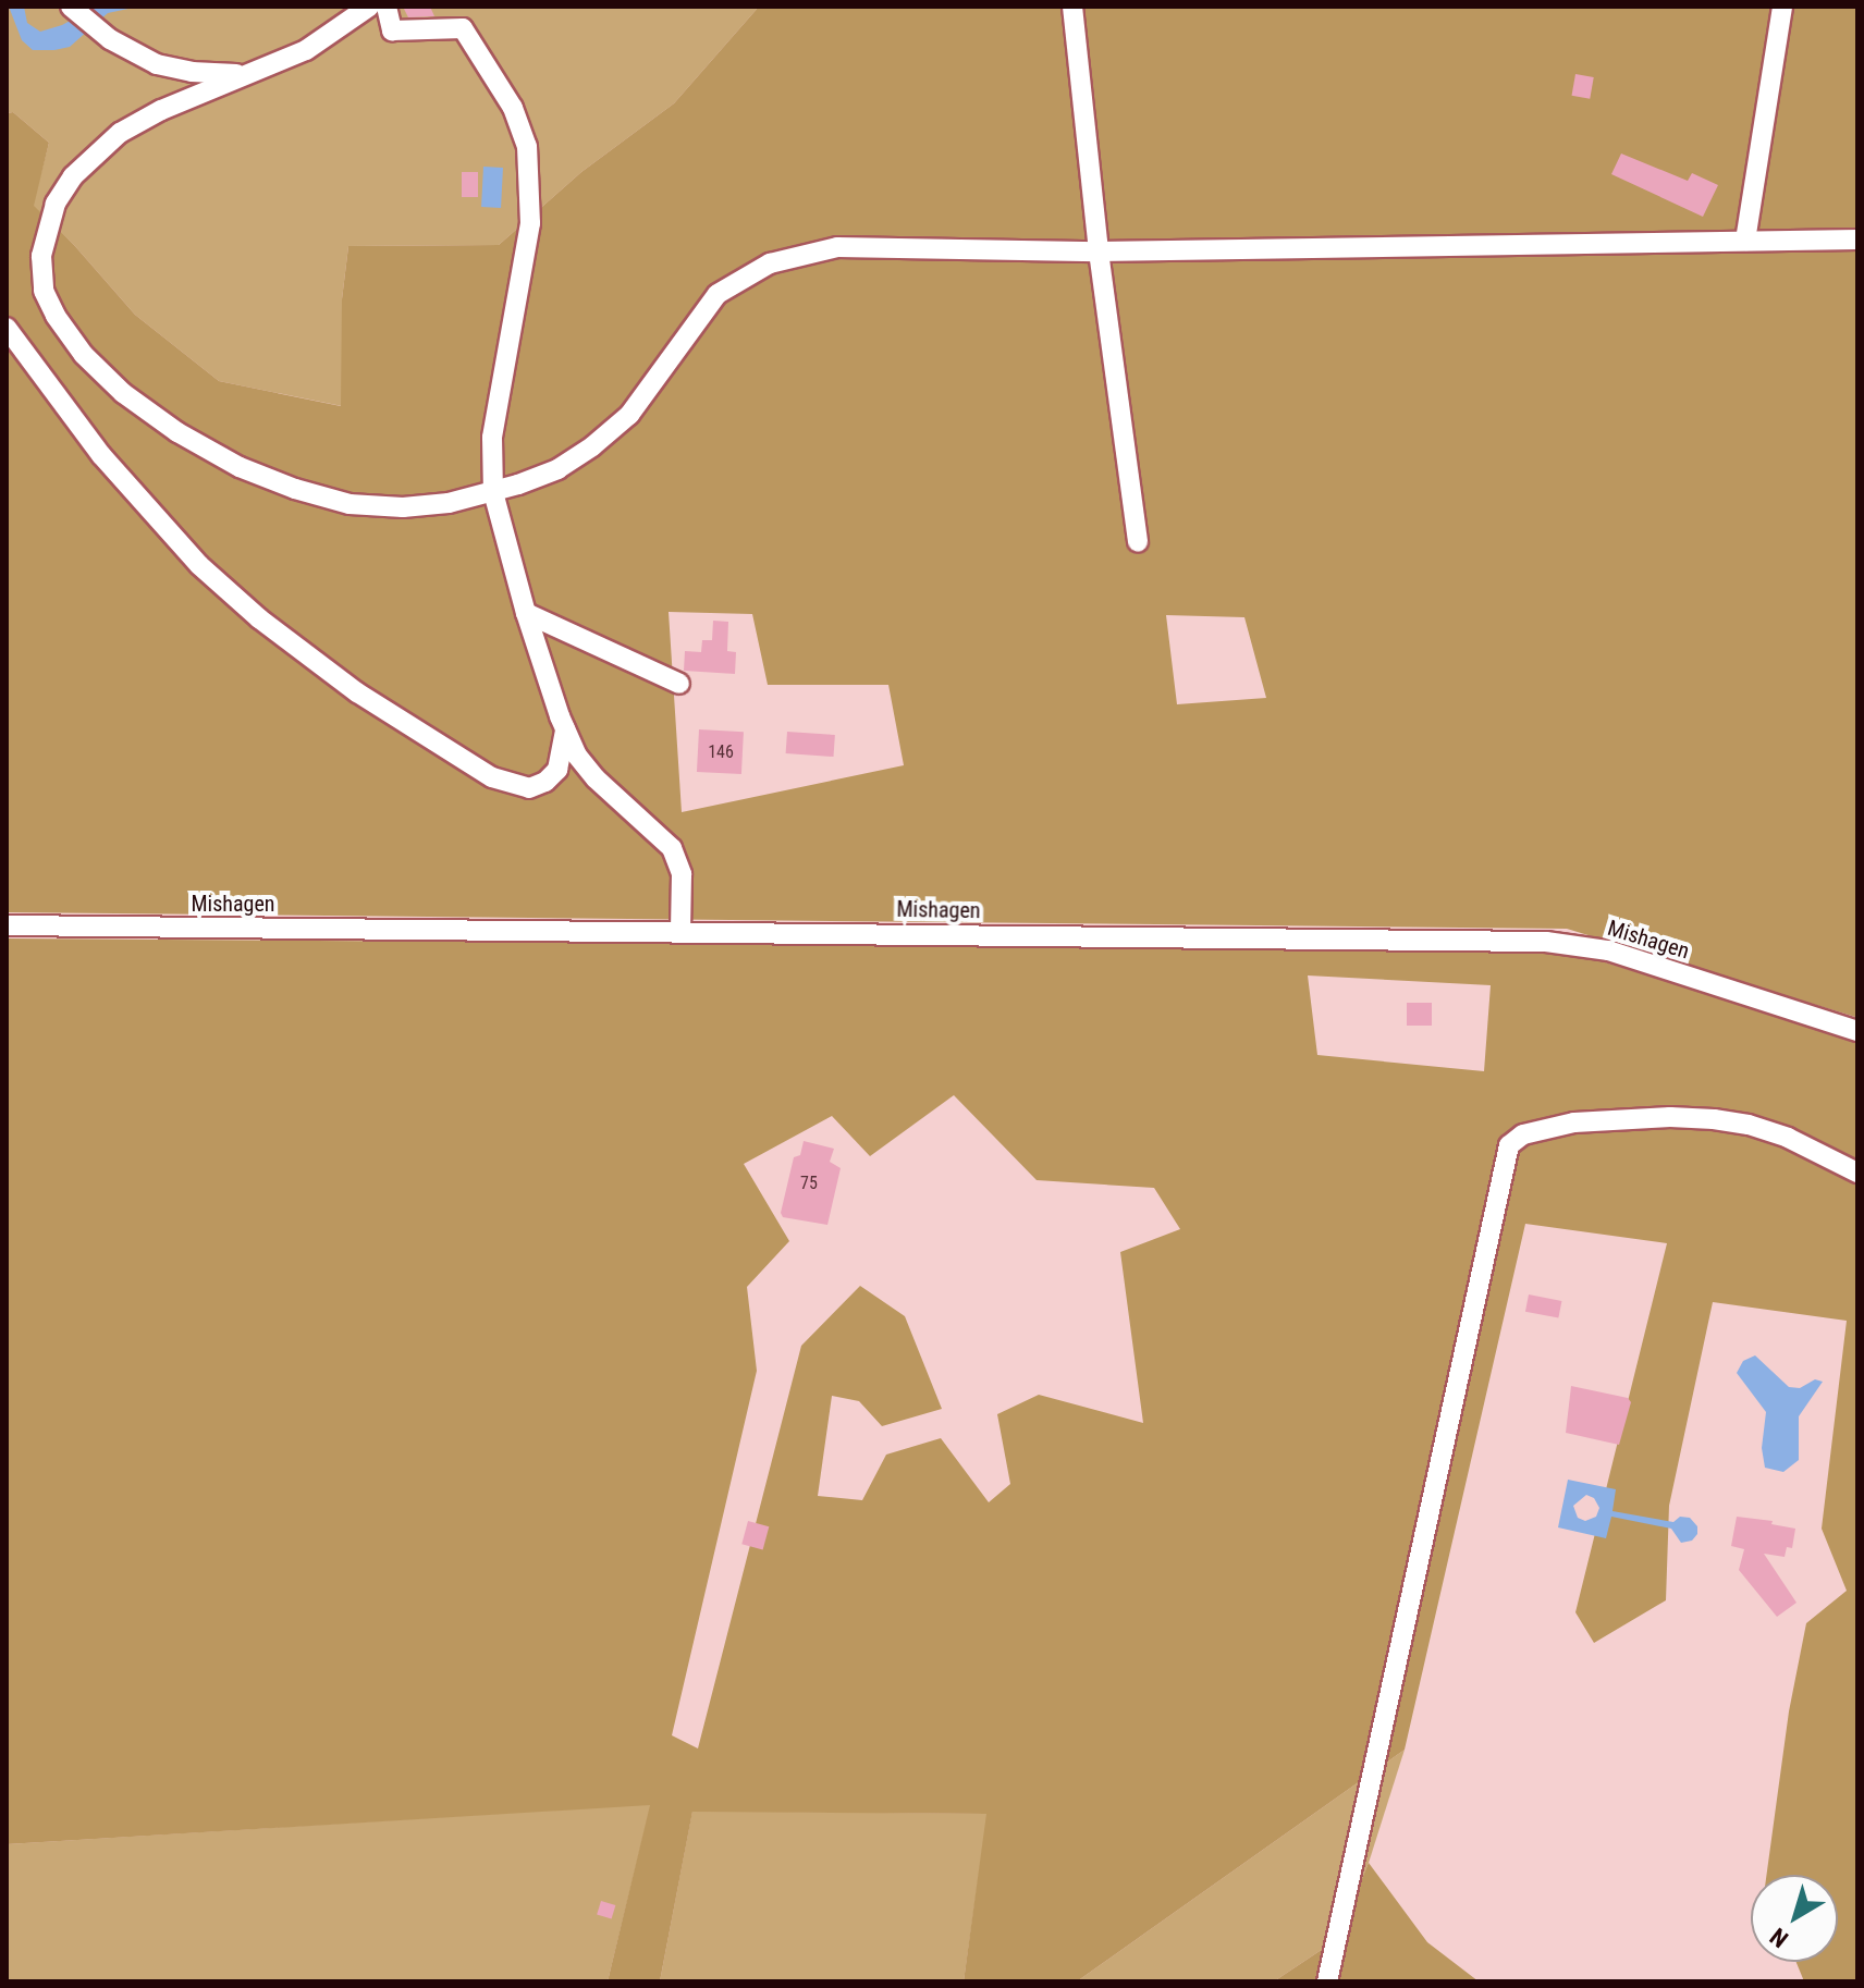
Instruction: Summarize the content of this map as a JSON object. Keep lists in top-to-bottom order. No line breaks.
{"streets":{"street":["Mishagen"]},"house_numbers":["146","75"],"north":"bottom left"}
